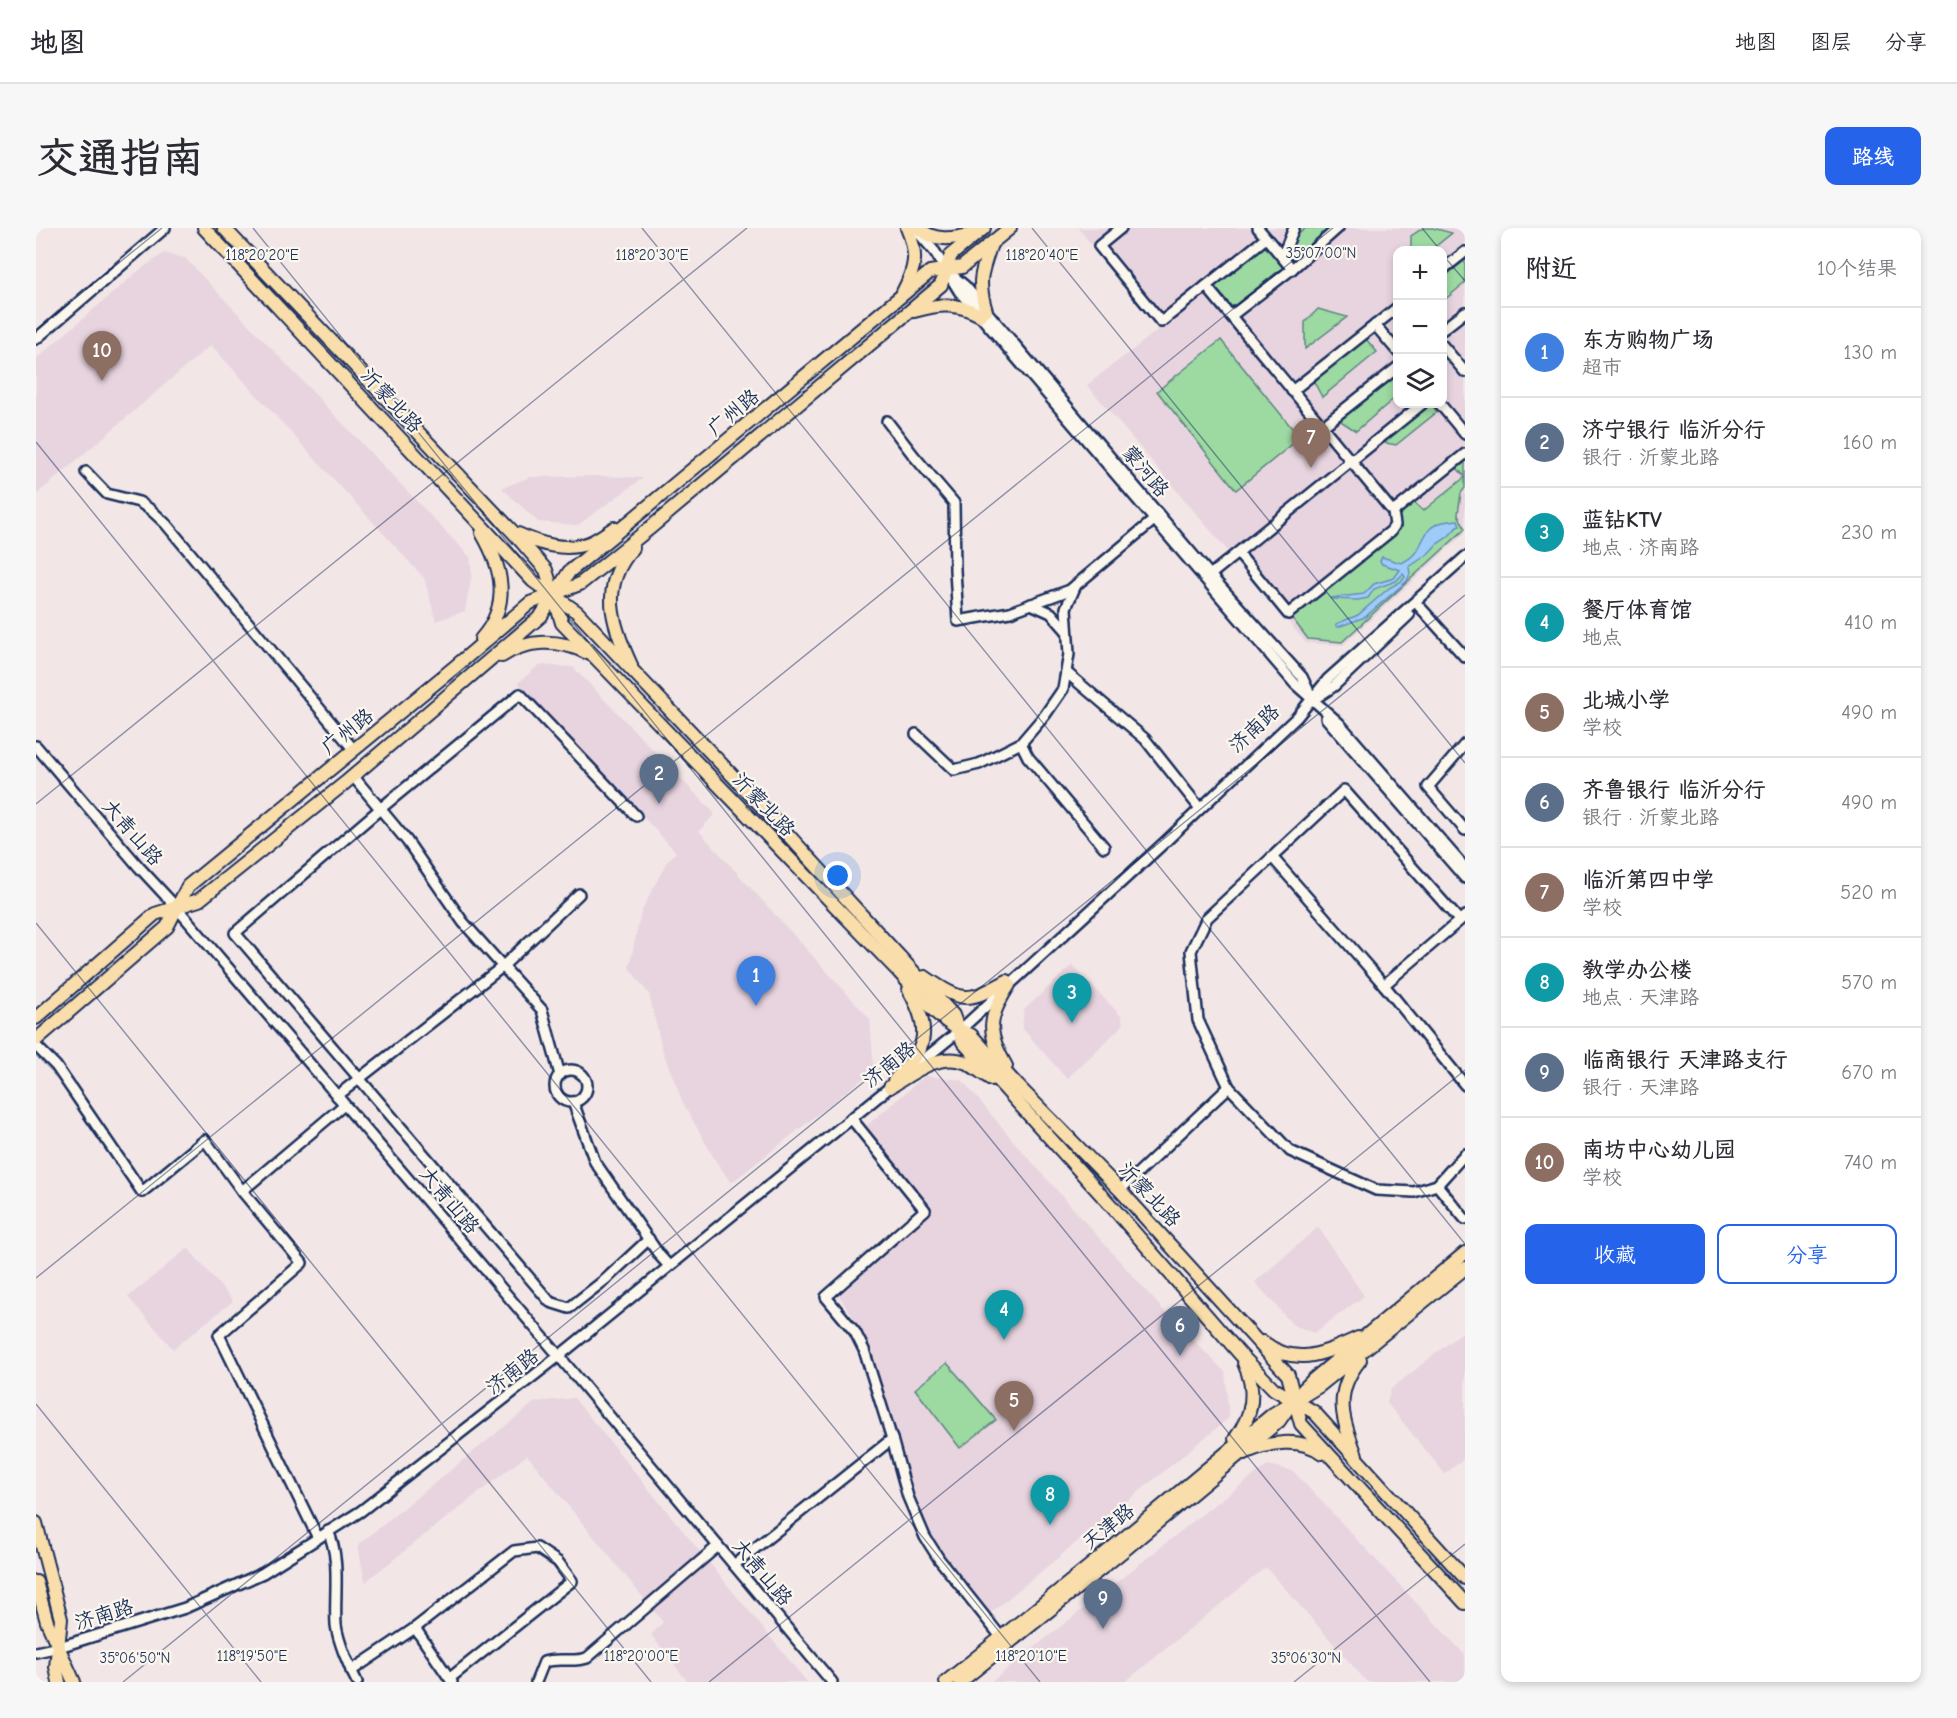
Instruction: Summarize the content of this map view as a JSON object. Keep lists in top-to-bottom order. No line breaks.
{"streets":{"main road":["沂蒙北路","广州路","天津路"],"street":["蒙河路","济南路","大青山路"]},"crossings":[["沂蒙北路","广州路"],["沂蒙北路","济南路"],["沂蒙北路","天津路"],["广州路","蒙河路"],["广州路","大青山路"],["蒙河路","济南路"],["济南路","大青山路"]],"page":{"header":"地图","nav":["地图","图层","分享"],"buttons":["路线",["收藏","分享"]],"title":"交通指南","heading":["附近","10个结果"],"map_buttons":["+","−"],"list":[{"mark":"1","name":"东方购物广场","note":"超市","value":"130 m"},{"mark":"2","name":"济宁银行 临沂分行","note":"银行 · 沂蒙北路","value":"160 m"},{"mark":"3","name":"蓝钻KTV","note":"地点 · 济南路","value":"230 m"},{"mark":"4","name":"餐厅体育馆","note":"地点","value":"410 m"},{"mark":"5","name":"北城小学","note":"学校","value":"490 m"},{"mark":"6","name":"齐鲁银行 临沂分行","note":"银行 · 沂蒙北路","value":"490 m"},{"mark":"7","name":"临沂第四中学","note":"学校","value":"520 m"},{"mark":"8","name":"教学办公楼","note":"地点 · 天津路","value":"570 m"},{"mark":"9","name":"临商银行 天津路支行","note":"银行 · 天津路","value":"670 m"},{"mark":"10","name":"南坊中心幼儿园","note":"学校","value":"740 m"}],"pins":["10","7","2","1","3","4","6","5","8","9"]},"coordinates":["35°07'00\"N","118°20'20\"E","118°20'30\"E","118°20'40\"E","118°19'50\"E","118°20'00\"E","118°20'10\"E","35°06'50\"N","35°06'30\"N"]}
